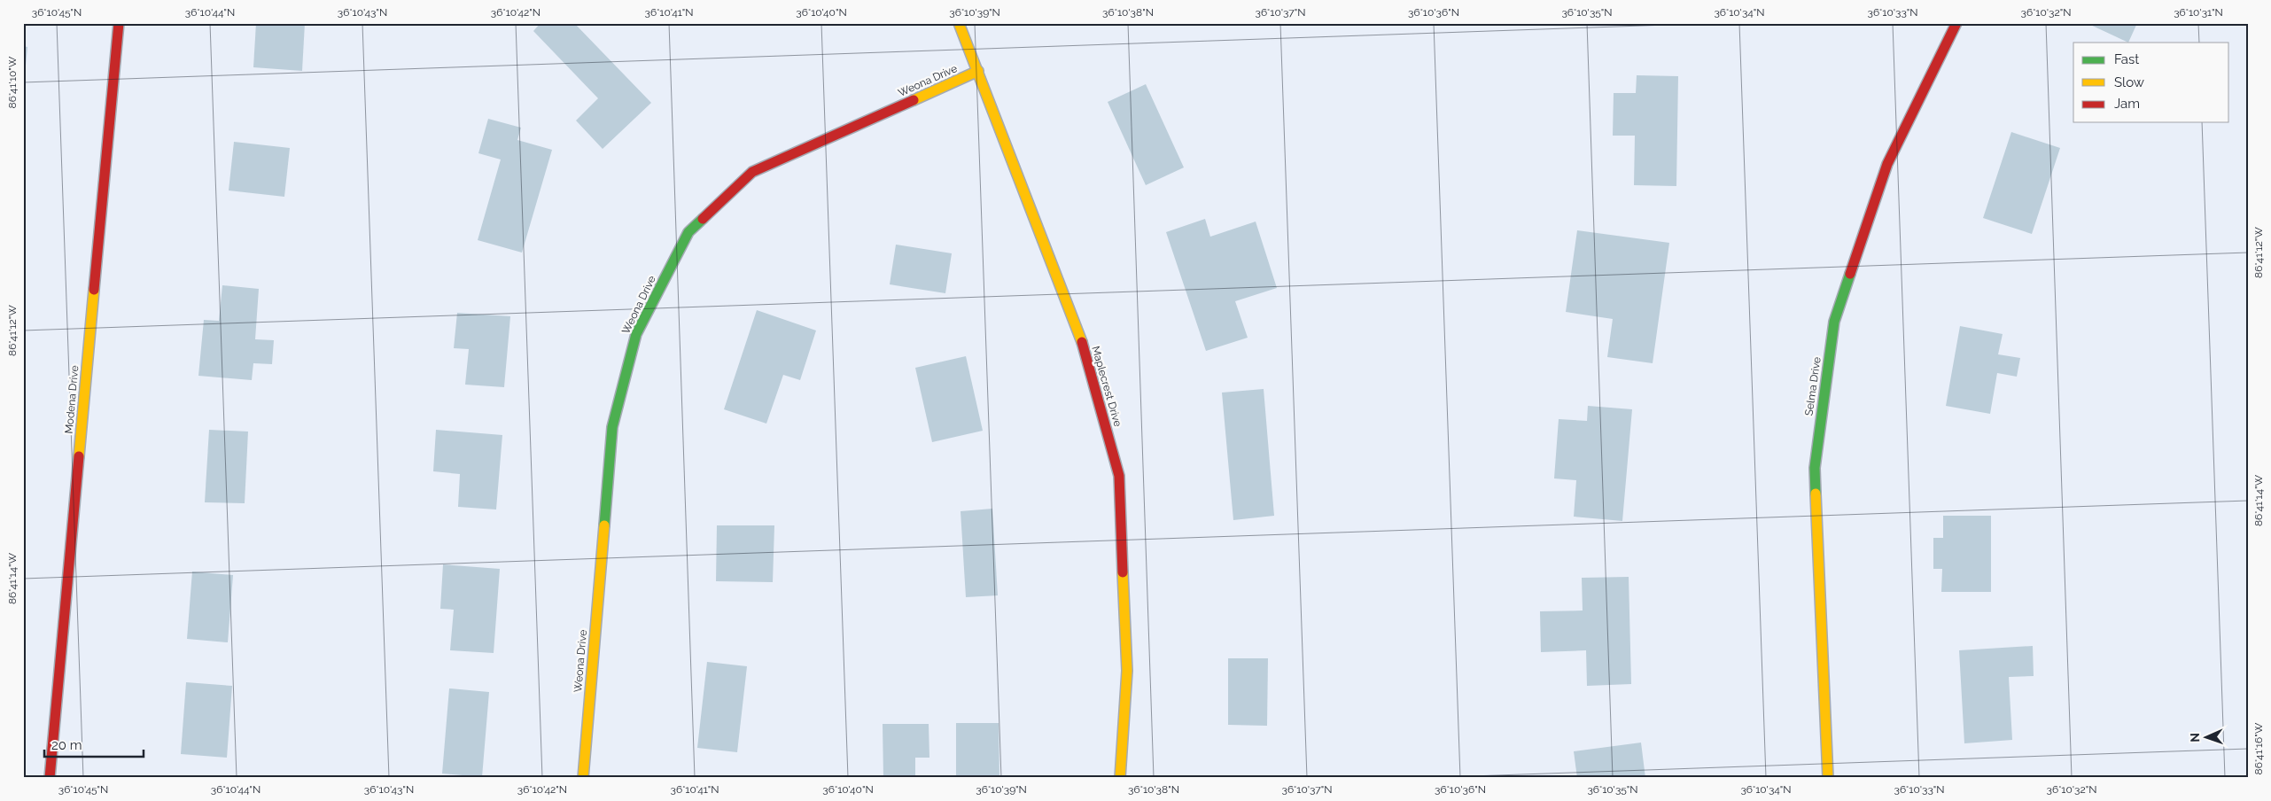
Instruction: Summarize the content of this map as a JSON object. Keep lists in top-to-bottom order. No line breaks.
{"streets":{"street":["Weona Drive","Maplecrest Drive","Selma Drive","Modena Drive"]},"crossings":[["Weona Drive","Maplecrest Drive"]],"legend":["Fast","Slow","Jam"],"scale_bar":"20 m","north":"left","coordinates":["36°10'45\"N","36°10'44\"N","36°10'43\"N","36°10'42\"N","36°10'41\"N","36°10'40\"N","36°10'39\"N","36°10'38\"N","36°10'37\"N","36°10'36\"N","36°10'35\"N","36°10'34\"N","36°10'33\"N","36°10'32\"N","36°10'31\"N","86°41'10\"W","86°41'12\"W","86°41'14\"W","86°41'16\"W"]}
